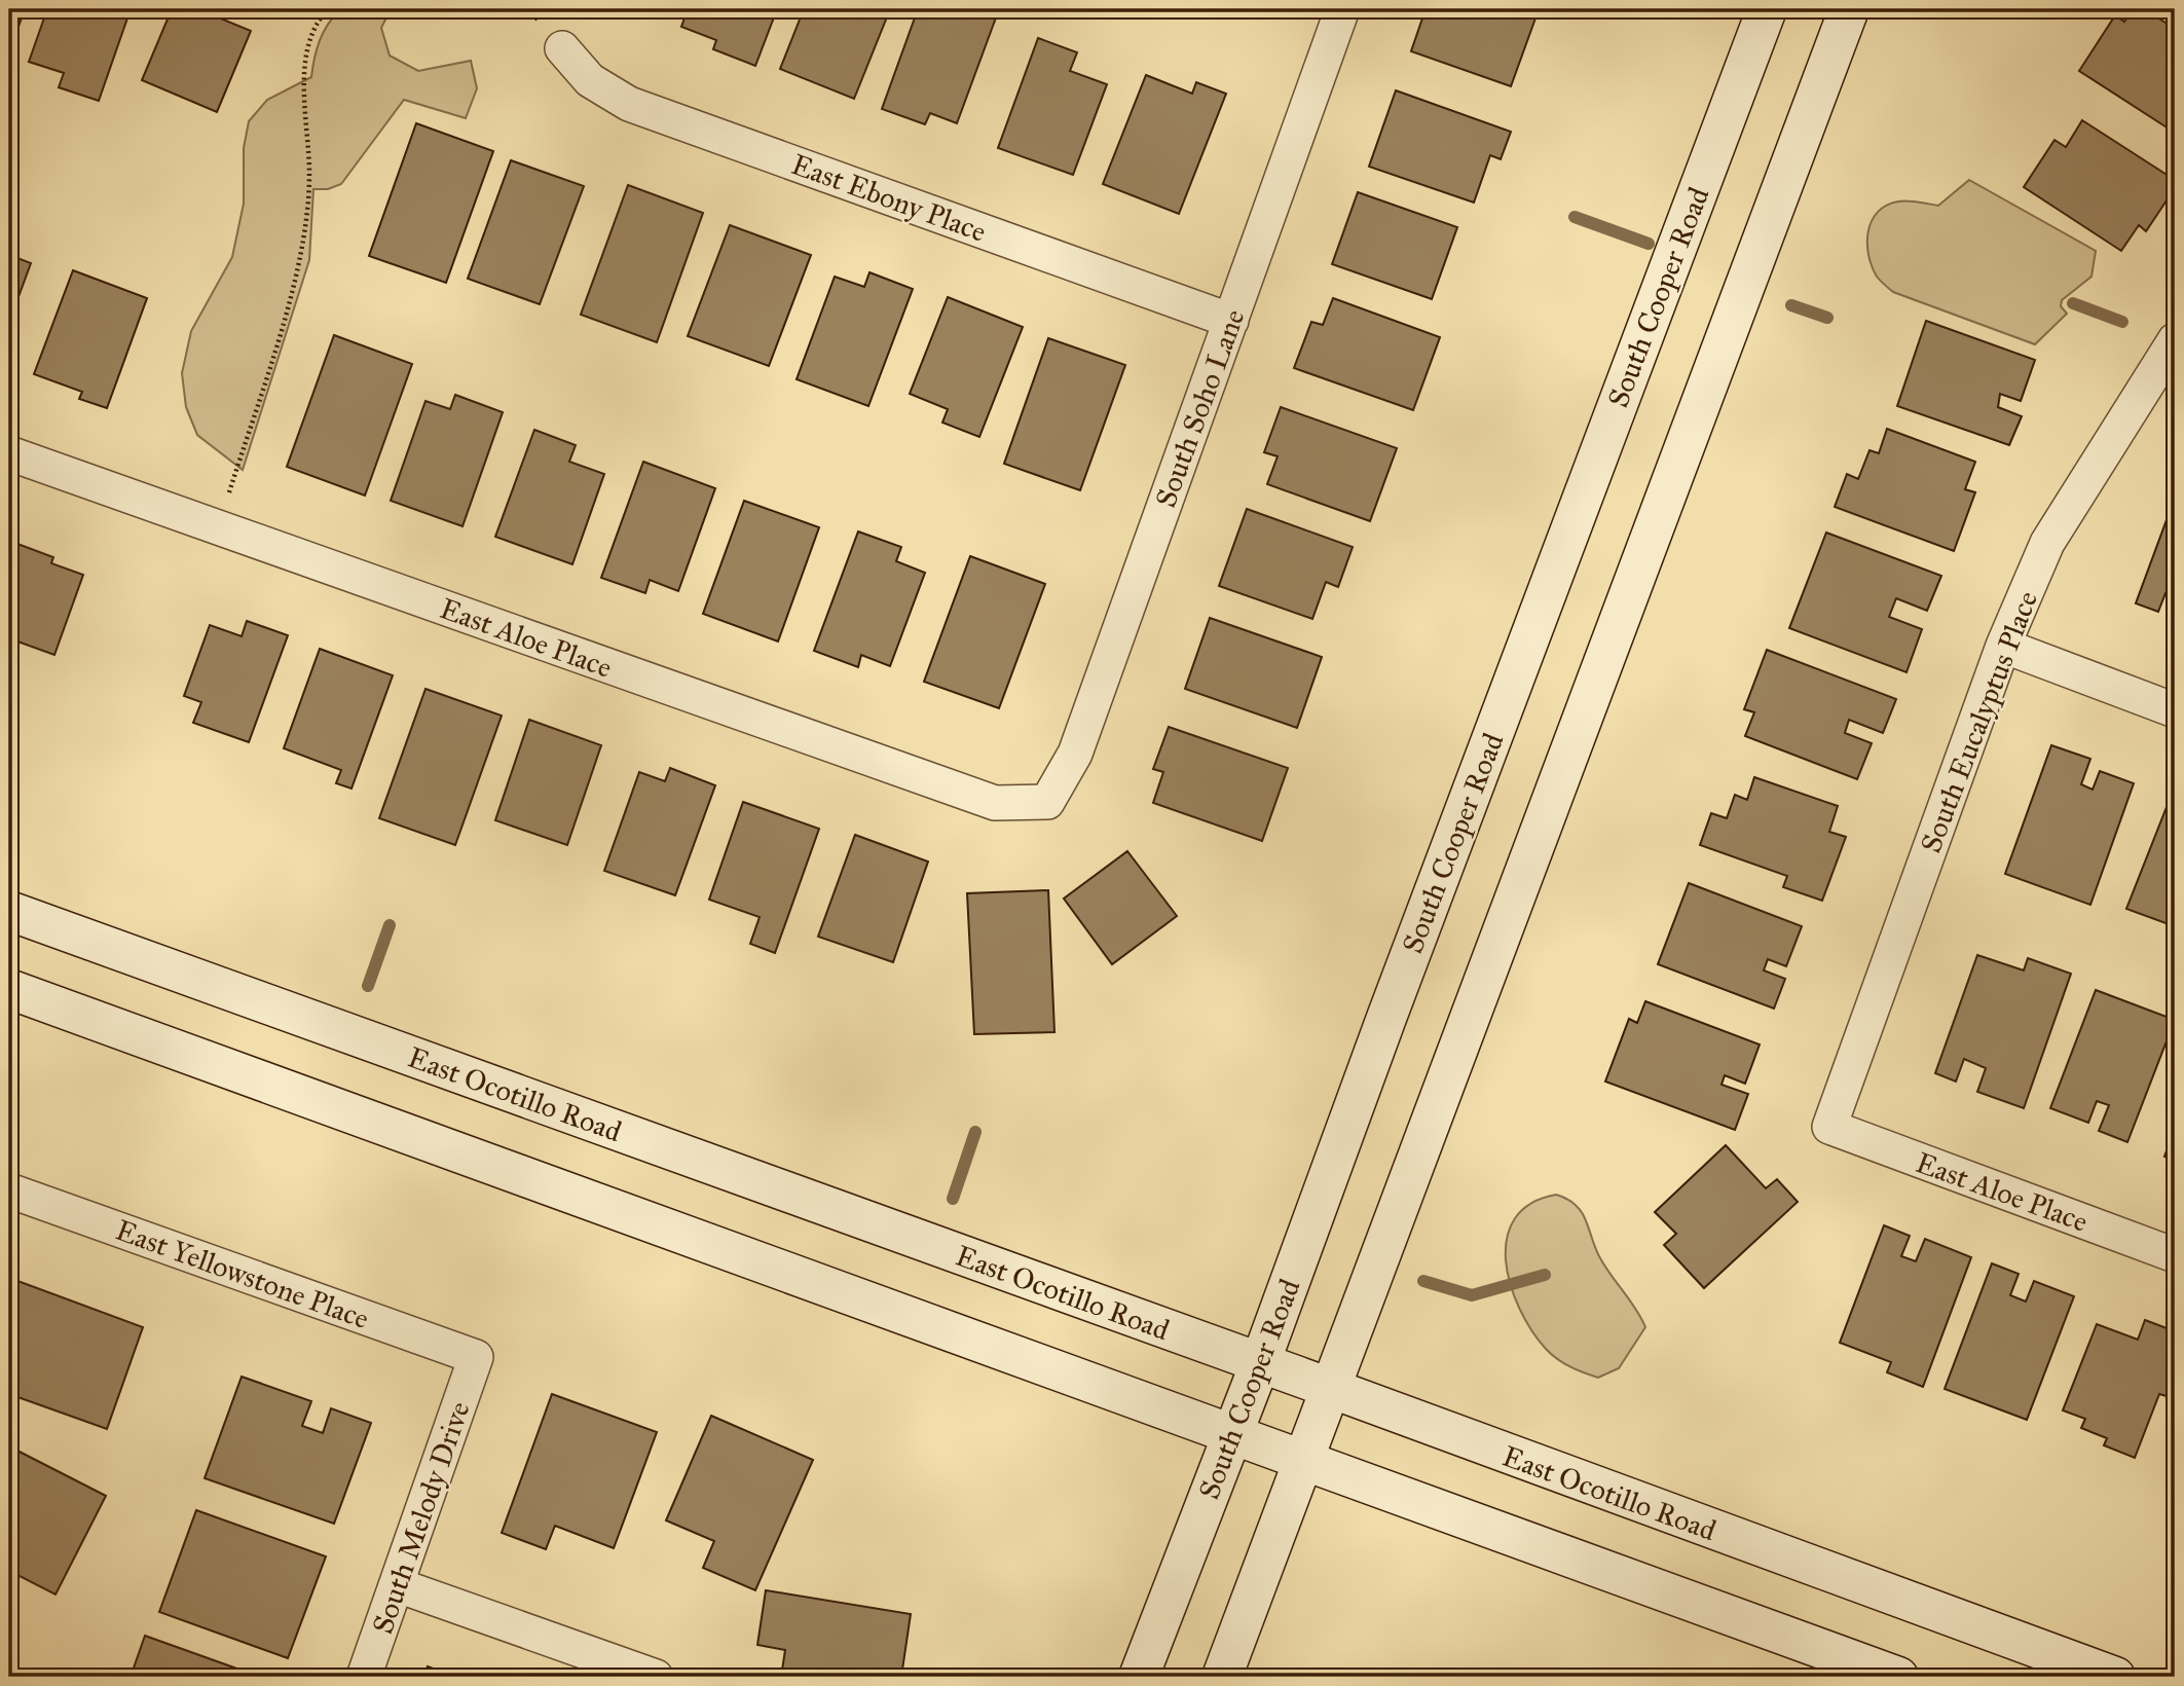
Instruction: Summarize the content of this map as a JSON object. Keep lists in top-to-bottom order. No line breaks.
{"streets":{"main road":["South Cooper Road","East Ocotillo Road"],"street":["East Ebony Place","South Soho Lane","East Aloe Place","South Eucalyptus Place","East Yellowstone Place","South Melody Drive"]},"crossings":[["East Ebony Place","South Soho Lane"],["South Cooper Road","East Ocotillo Road"],["South Soho Lane","East Aloe Place"],["East Aloe Place","South Eucalyptus Place"],["East Yellowstone Place","South Melody Drive"]]}
